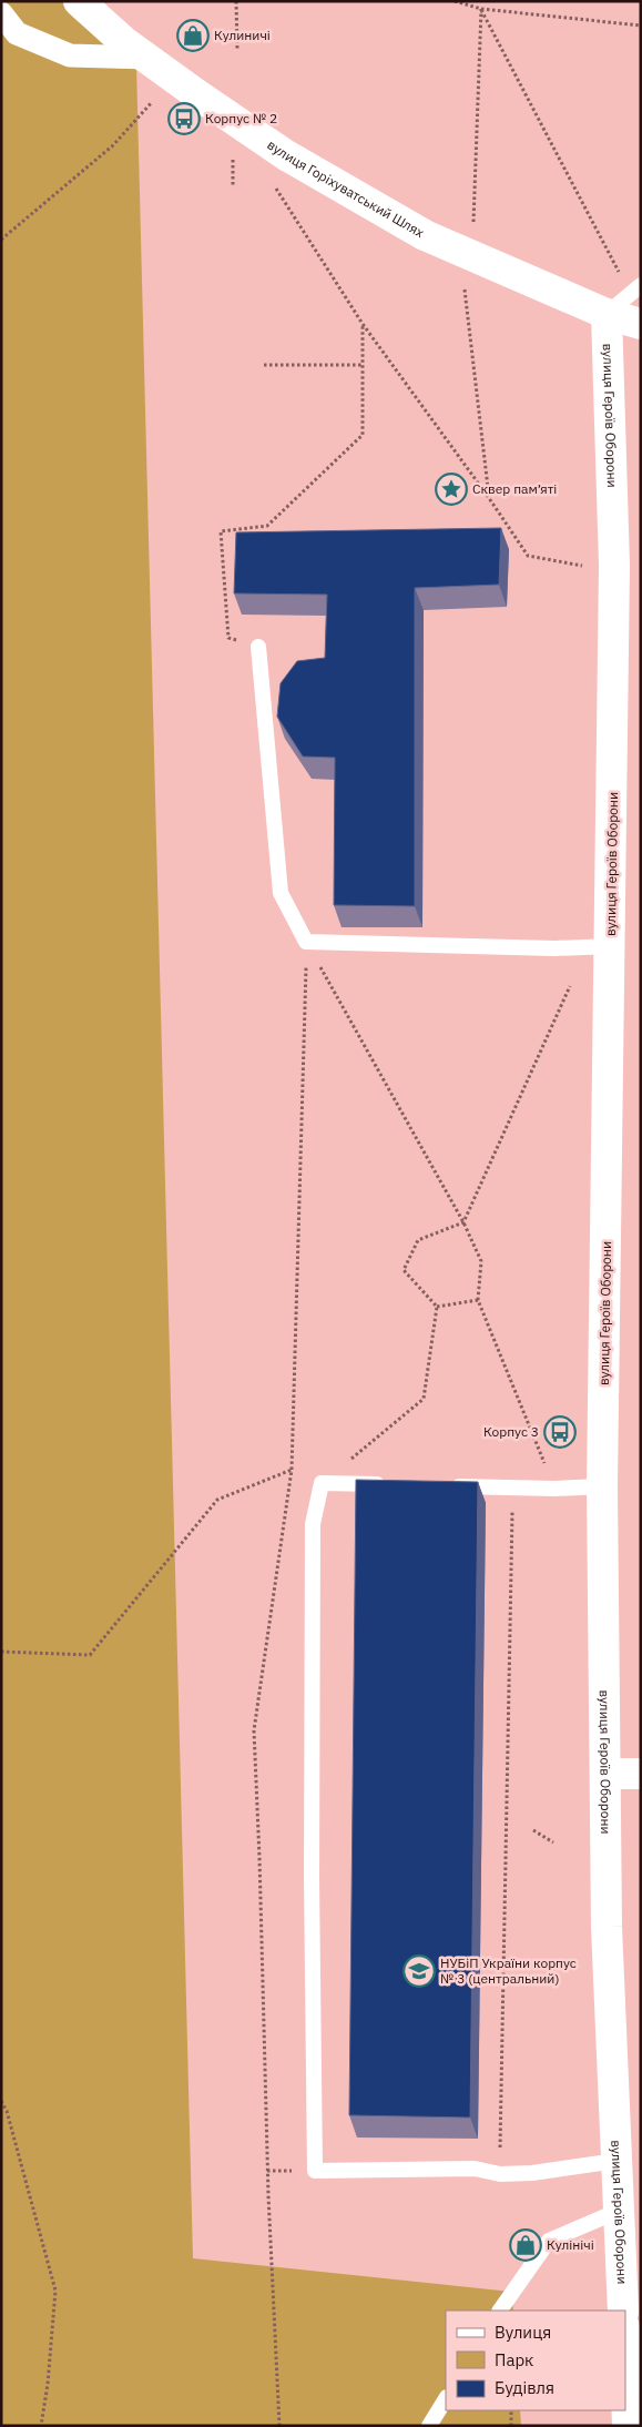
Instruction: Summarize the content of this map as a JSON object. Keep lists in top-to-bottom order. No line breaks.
{"streets":{"street":["вулиця Горіхуватський Шлях","вулиця Героїв Оборони"]},"crossings":[["вулиця Горіхуватський Шлях","вулиця Героїв Оборони"]],"places":{"shop":["Кулиничі","Кулінічі"],"bus stop":["Корпус № 2","Корпус 3"],"place":["Сквер пам’яті"],"school or university":["НУБіП України корпус № 3 (центральний)"]},"legend":["Вулиця","Парк","Будівля"]}
